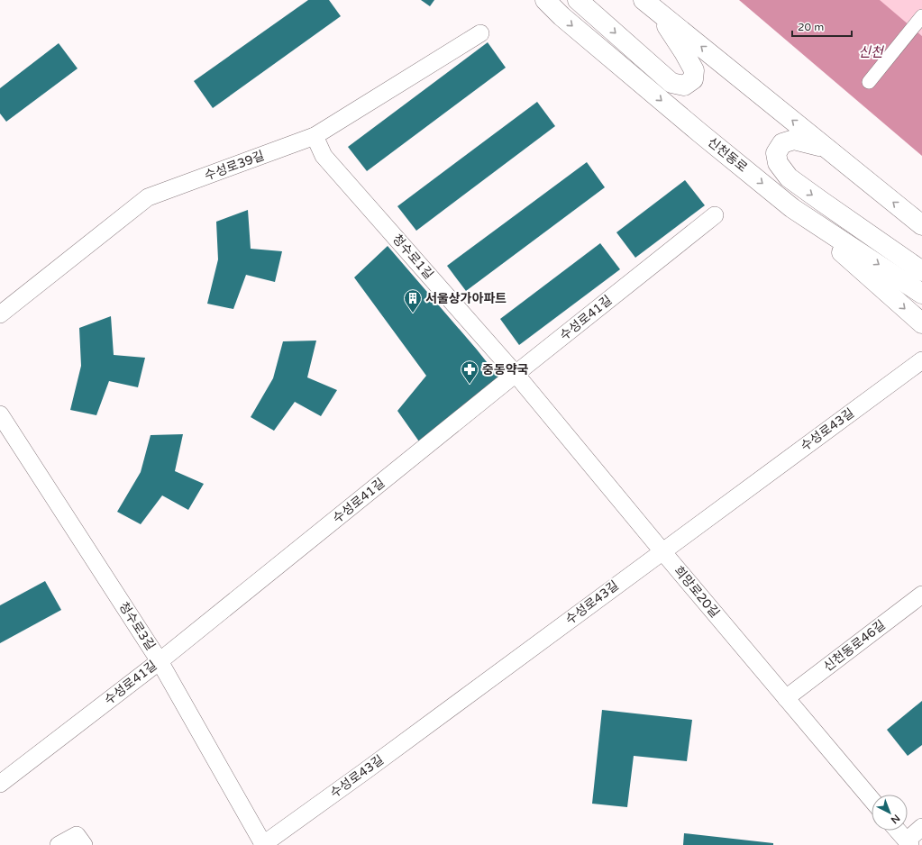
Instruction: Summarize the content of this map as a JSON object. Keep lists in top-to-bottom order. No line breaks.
{"streets":{"main road":["신천동로"],"street":["수성로39길","청수로1길","수성로41길","수성로43길","희망로20길","청수로3길","신천동로46길"]},"crossings":[["수성로39길","청수로1길"],["청수로1길","수성로41길"],["청수로1길","희망로20길"],["수성로41길","희망로20길"],["수성로41길","청수로3길"],["수성로43길","희망로20길"],["수성로43길","청수로3길"],["희망로20길","신천동로46길"]],"water":["신천"],"places":{"building":["서울상가아파트"],"pharmacy":["중동약국"]},"scale_bar":"20 m","north":"bottom right"}
